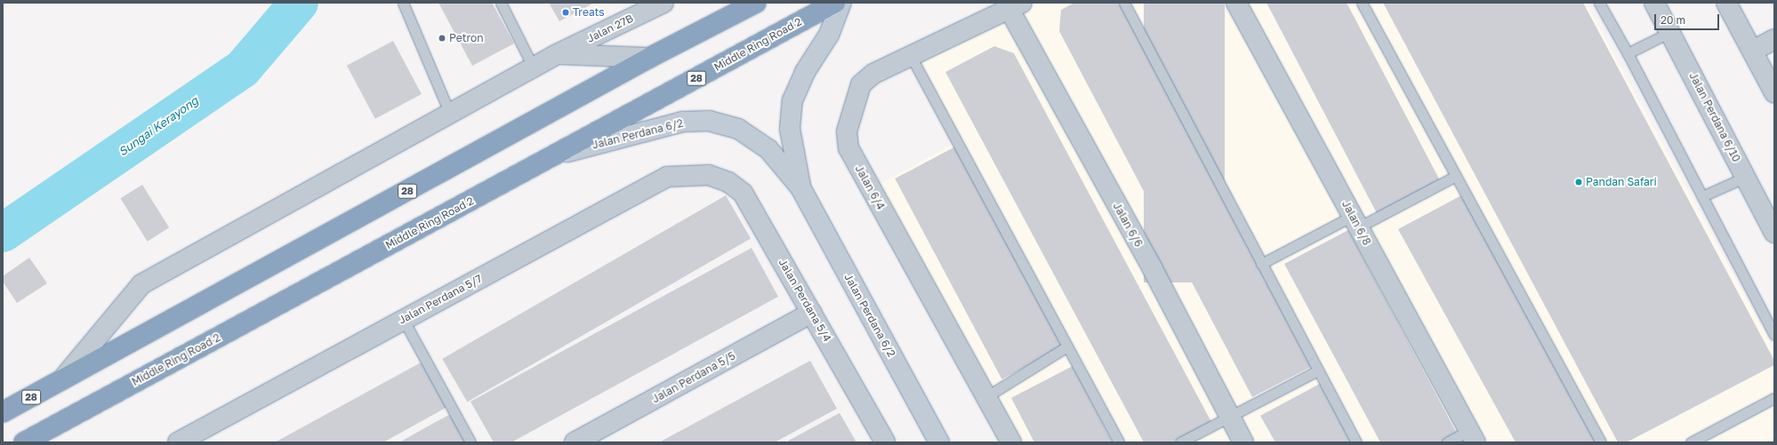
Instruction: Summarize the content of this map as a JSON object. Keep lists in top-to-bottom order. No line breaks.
{"streets":{"highway":["Middle Ring Road 2","28"],"street":["Jalan 27B","Jalan Perdana 6/10","Jalan Perdana 6/2","Jalan 6/4","Jalan 6/8","Jalan 6/6","Jalan Perdana 5/7","Jalan Perdana 5/4","Jalan Perdana 5/5"]},"crossings":[["Jalan 27B","28"],["Middle Ring Road 2","Jalan Perdana 6/2"],["Jalan 6/4","Jalan 6/6"],["Jalan Perdana 5/7","Jalan Perdana 5/4"],["Jalan Perdana 5/4","Jalan Perdana 5/5"]],"water":["Sungai Kerayong"],"places":["Treats","Petron","Pandan Safari"],"scale_bar":"20 m"}
